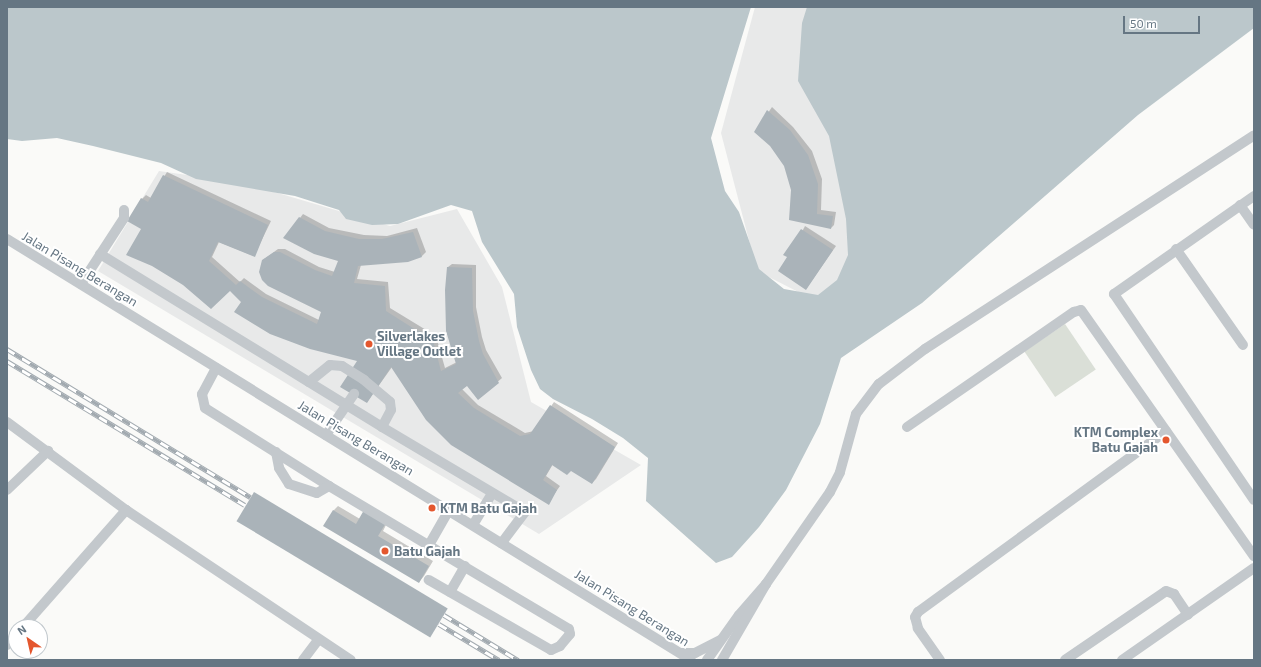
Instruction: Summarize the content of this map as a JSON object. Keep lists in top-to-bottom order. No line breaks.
{"streets":{"street":["Jalan Pisang Berangan"]},"places":["Silverlakes Village Outlet","KTM Complex Batu Gajah","KTM Batu Gajah","Batu Gajah"],"scale_bar":"50 m","north":"top left"}
